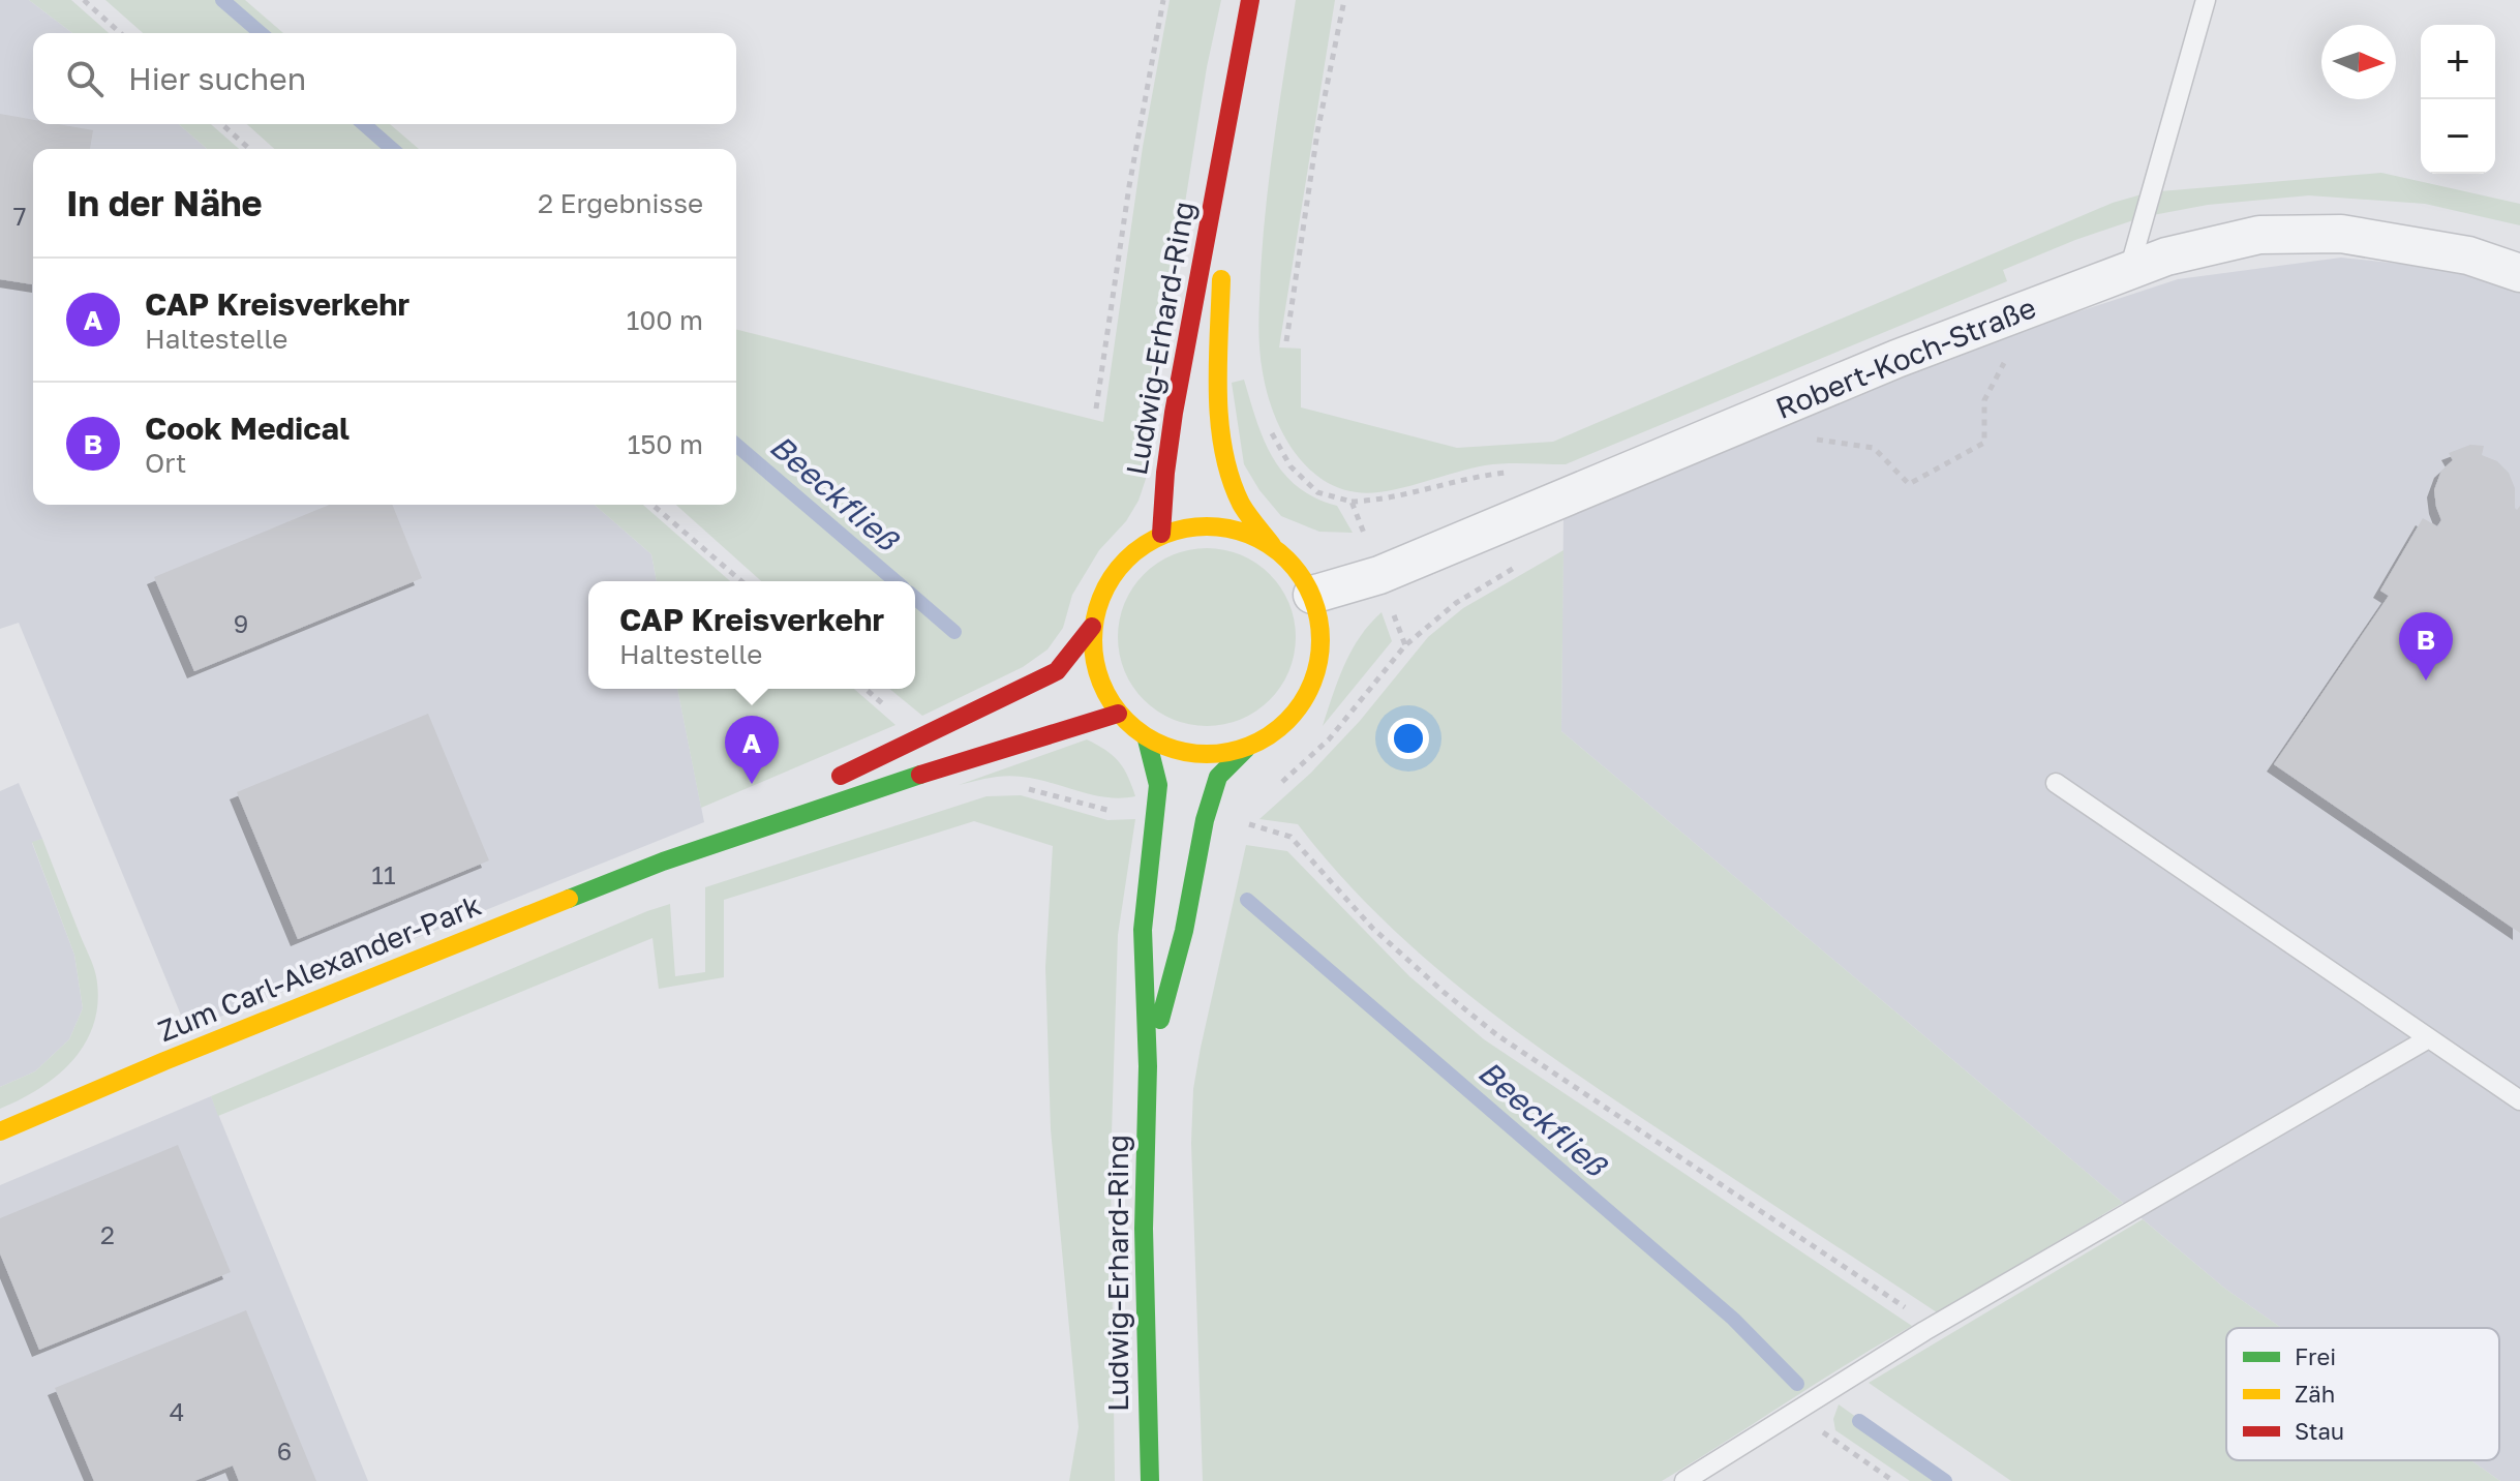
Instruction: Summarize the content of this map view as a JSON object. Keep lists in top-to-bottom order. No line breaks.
{"streets":{"main road":["Ludwig-Erhard-Ring","Zum Carl-Alexander-Park"],"street":["Robert-Koch-Straße"]},"crossings":[["Ludwig-Erhard-Ring","Robert-Koch-Straße"],["Ludwig-Erhard-Ring","Zum Carl-Alexander-Park"],["Robert-Koch-Straße","Zum Carl-Alexander-Park"]],"water":["Beeckfließ"],"house_numbers":["7","9","11","2","4","6"],"legend":["Frei","Zäh","Stau"],"north":"right","page":{"map_buttons":["+","−"],"search":"Hier suchen","heading":["In der Nähe","2 Ergebnisse"],"list":[{"mark":"A","name":"CAP Kreisverkehr","note":"Haltestelle","value":"100 m"},{"mark":"B","name":"Cook Medical","note":"Ort","value":"150 m"}],"popup":["CAP Kreisverkehr","Haltestelle"],"pins":["B","A"]}}
